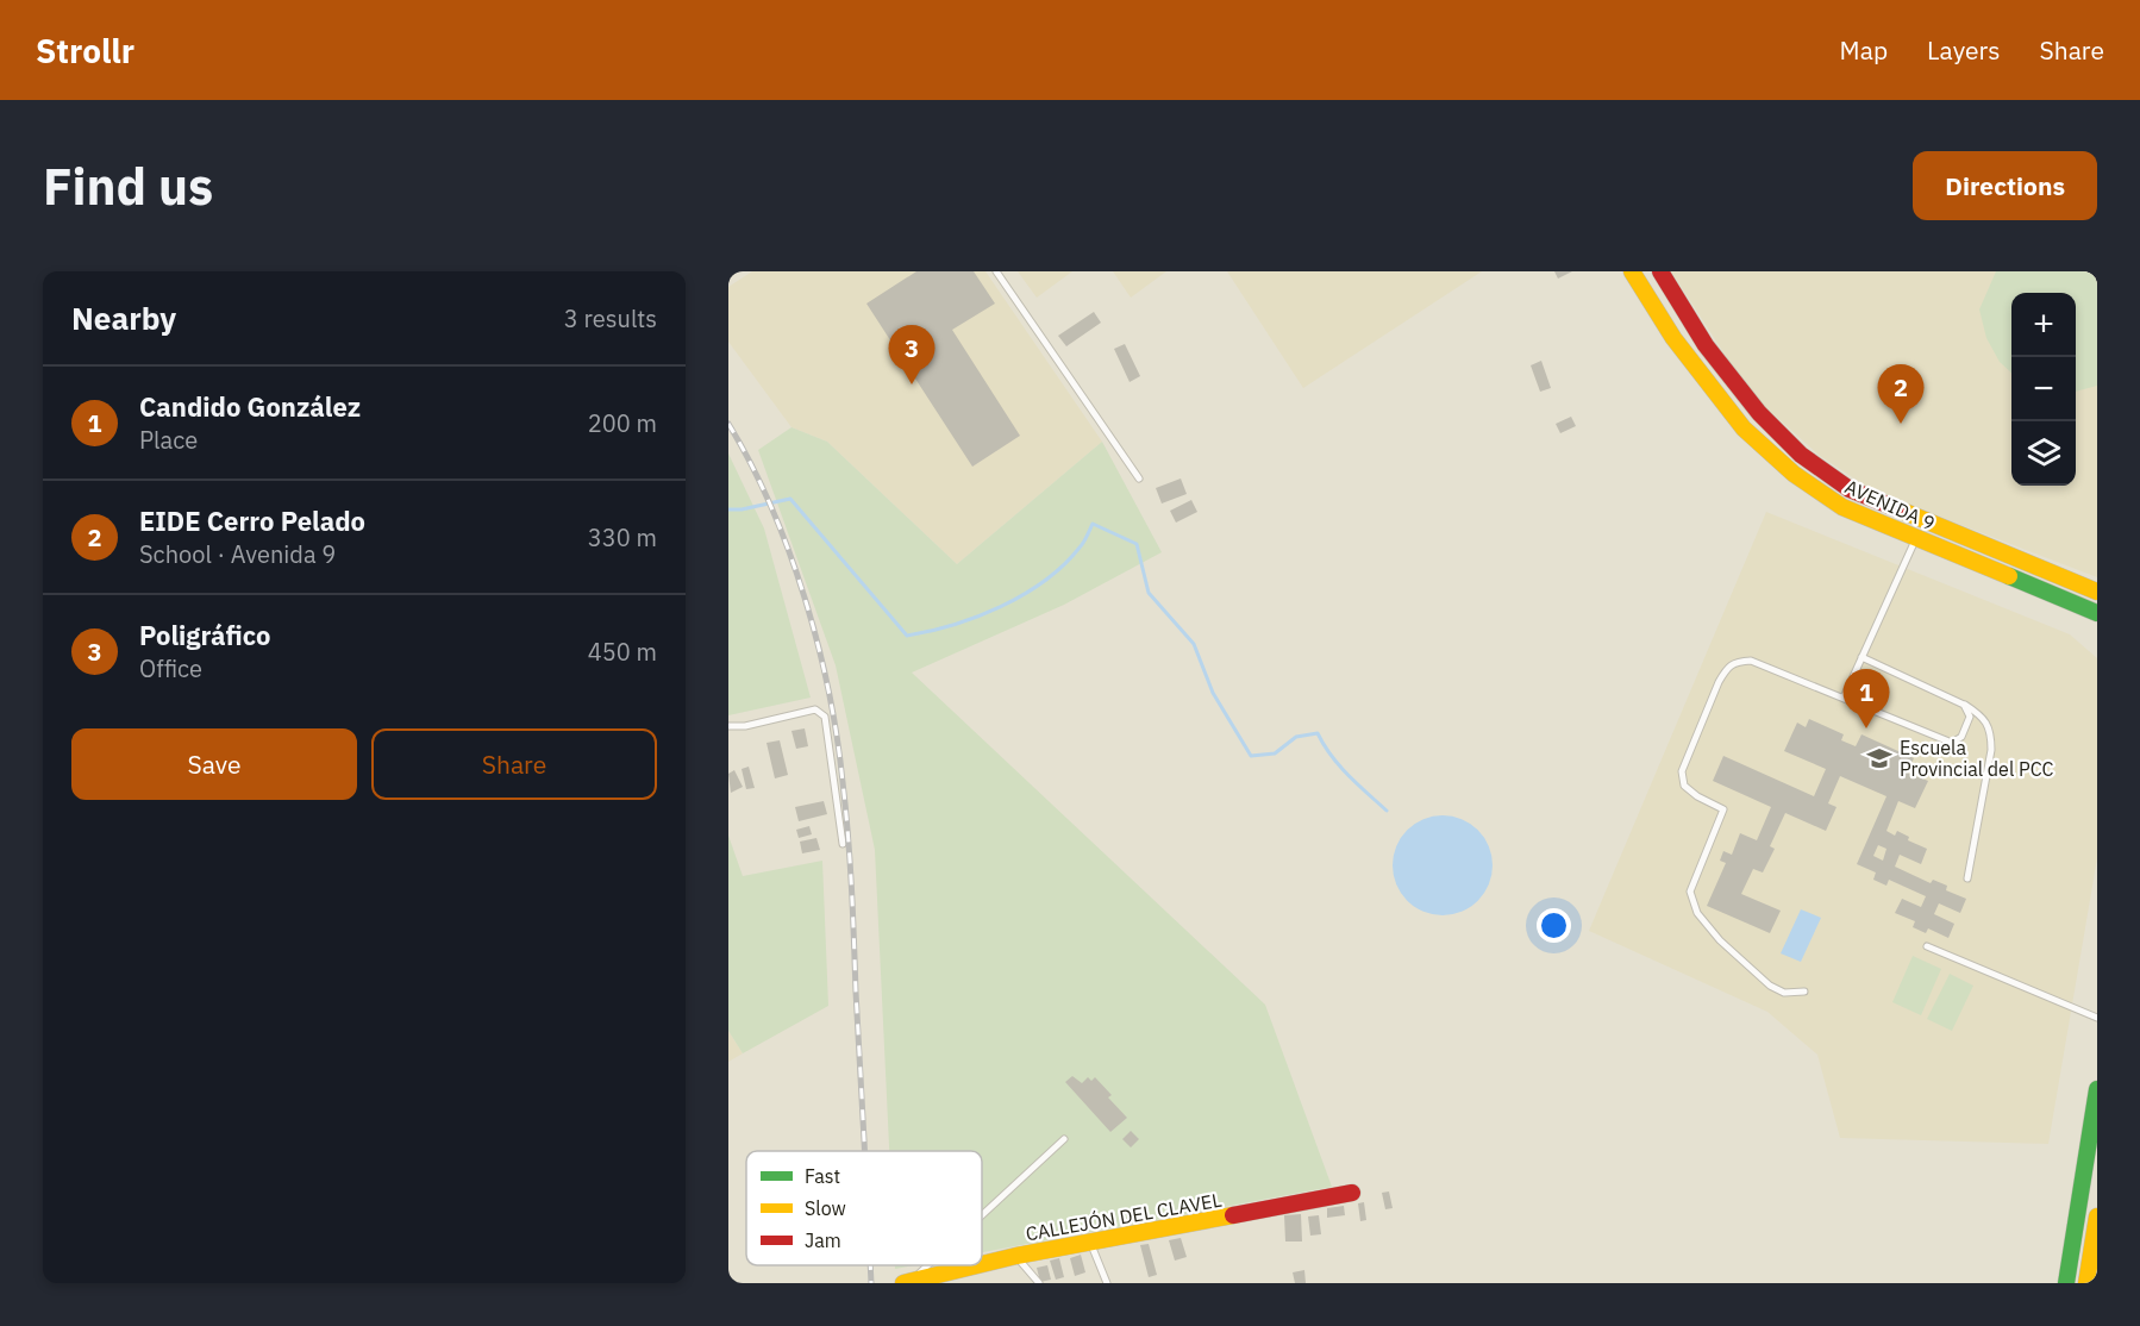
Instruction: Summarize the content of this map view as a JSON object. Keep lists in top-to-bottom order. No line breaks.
{"streets":{"main road":["AVENIDA 9","CALLEJÓN DEL CLAVEL"]},"places":{"school or university":["Escuela Provincial del PCC"]},"legend":["Fast","Slow","Jam"],"page":{"header":"Strollr","nav":["Map","Layers","Share"],"buttons":["Directions",["Save","Share"]],"title":"Find us","heading":["Nearby","3 results"],"map_buttons":["+","−"],"pins":["3","2","1"],"list":[{"mark":"1","name":"Candido González","note":"Place","value":"200 m"},{"mark":"2","name":"EIDE Cerro Pelado","note":"School · Avenida 9","value":"330 m"},{"mark":"3","name":"Poligráfico","note":"Office","value":"450 m"}]}}
